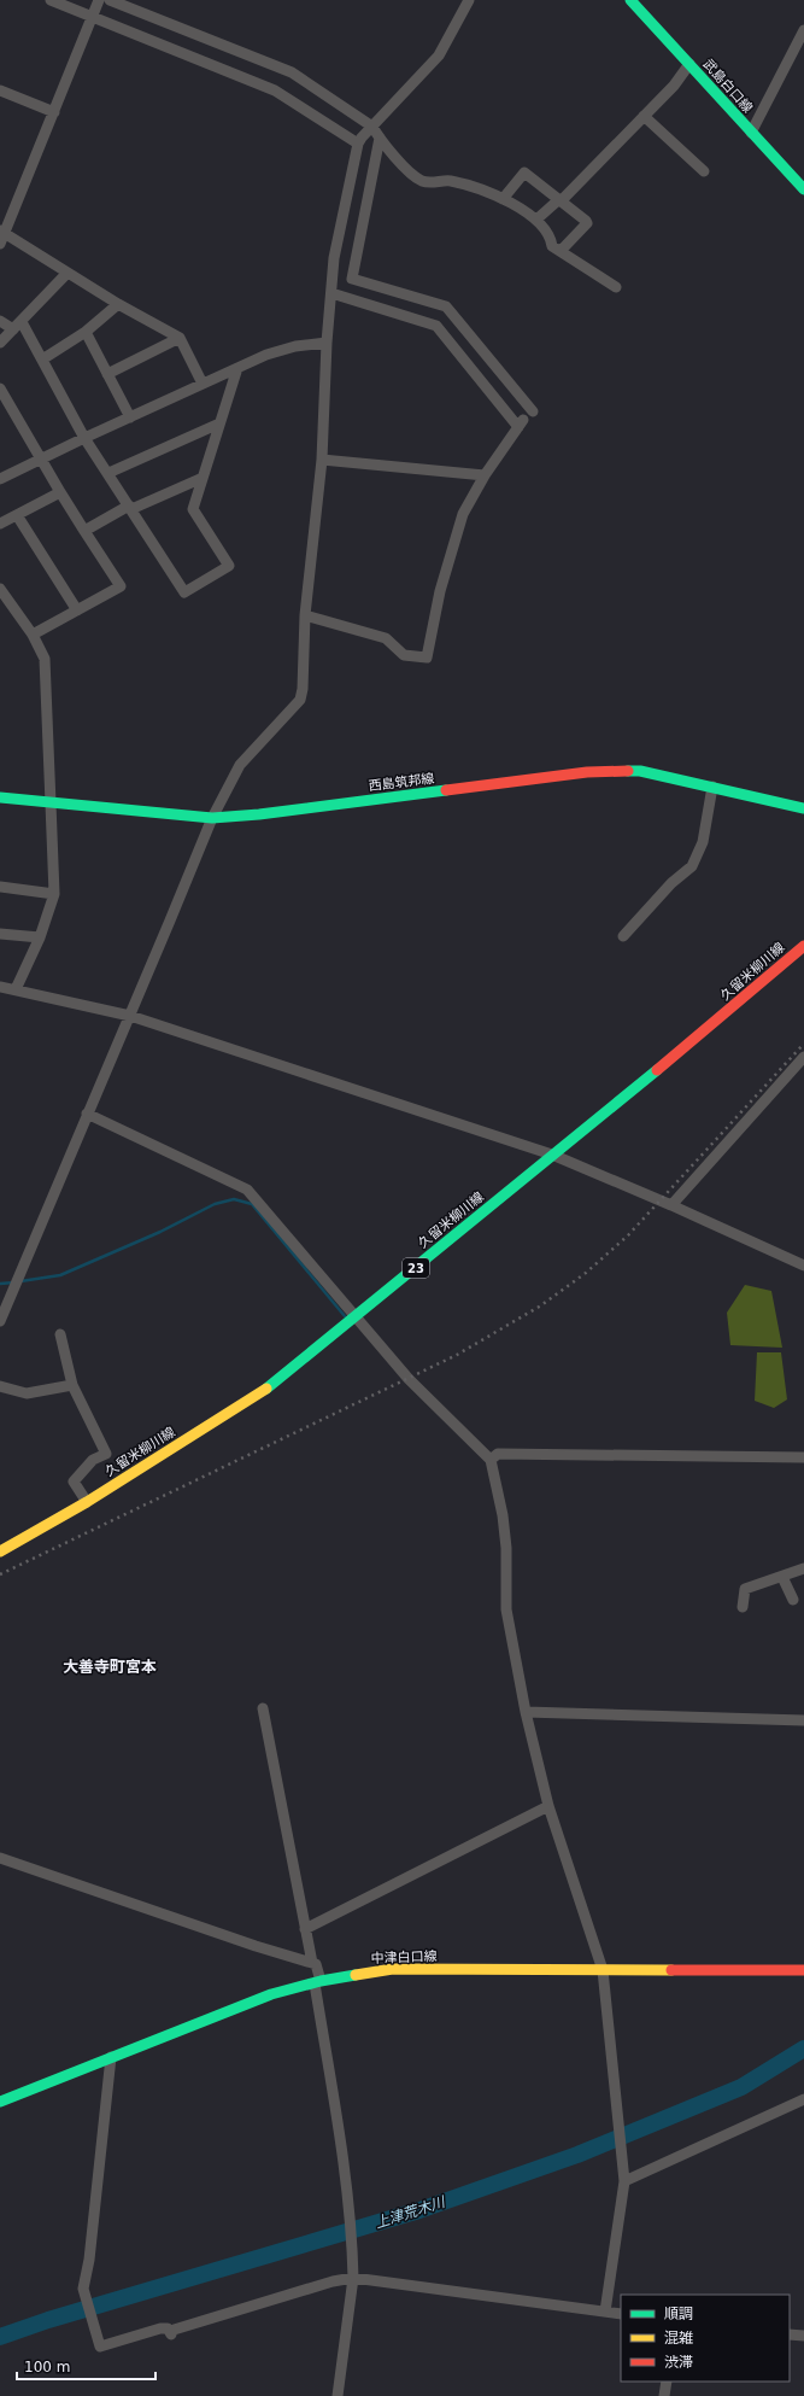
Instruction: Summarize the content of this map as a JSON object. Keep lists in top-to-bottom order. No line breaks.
{"streets":{"main road":["武島白口線","西島筑邦線","久留米柳川線","23","中津白口線"]},"districts":["大善寺町宮本"],"water":["上津荒木川"],"legend":["順調","混雑","渋滞"],"scale_bar":"100 m"}
